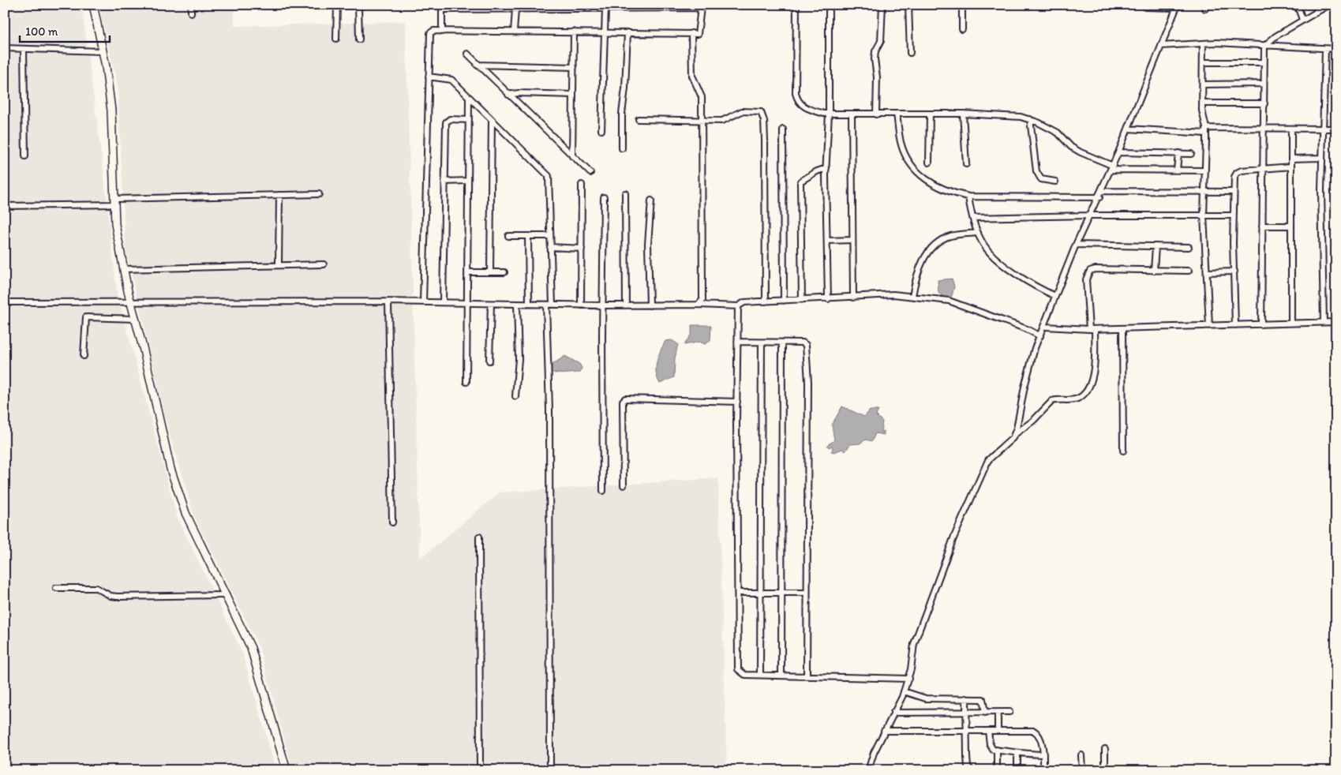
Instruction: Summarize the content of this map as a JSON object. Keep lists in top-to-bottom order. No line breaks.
{"scale_bar":"100 m"}
